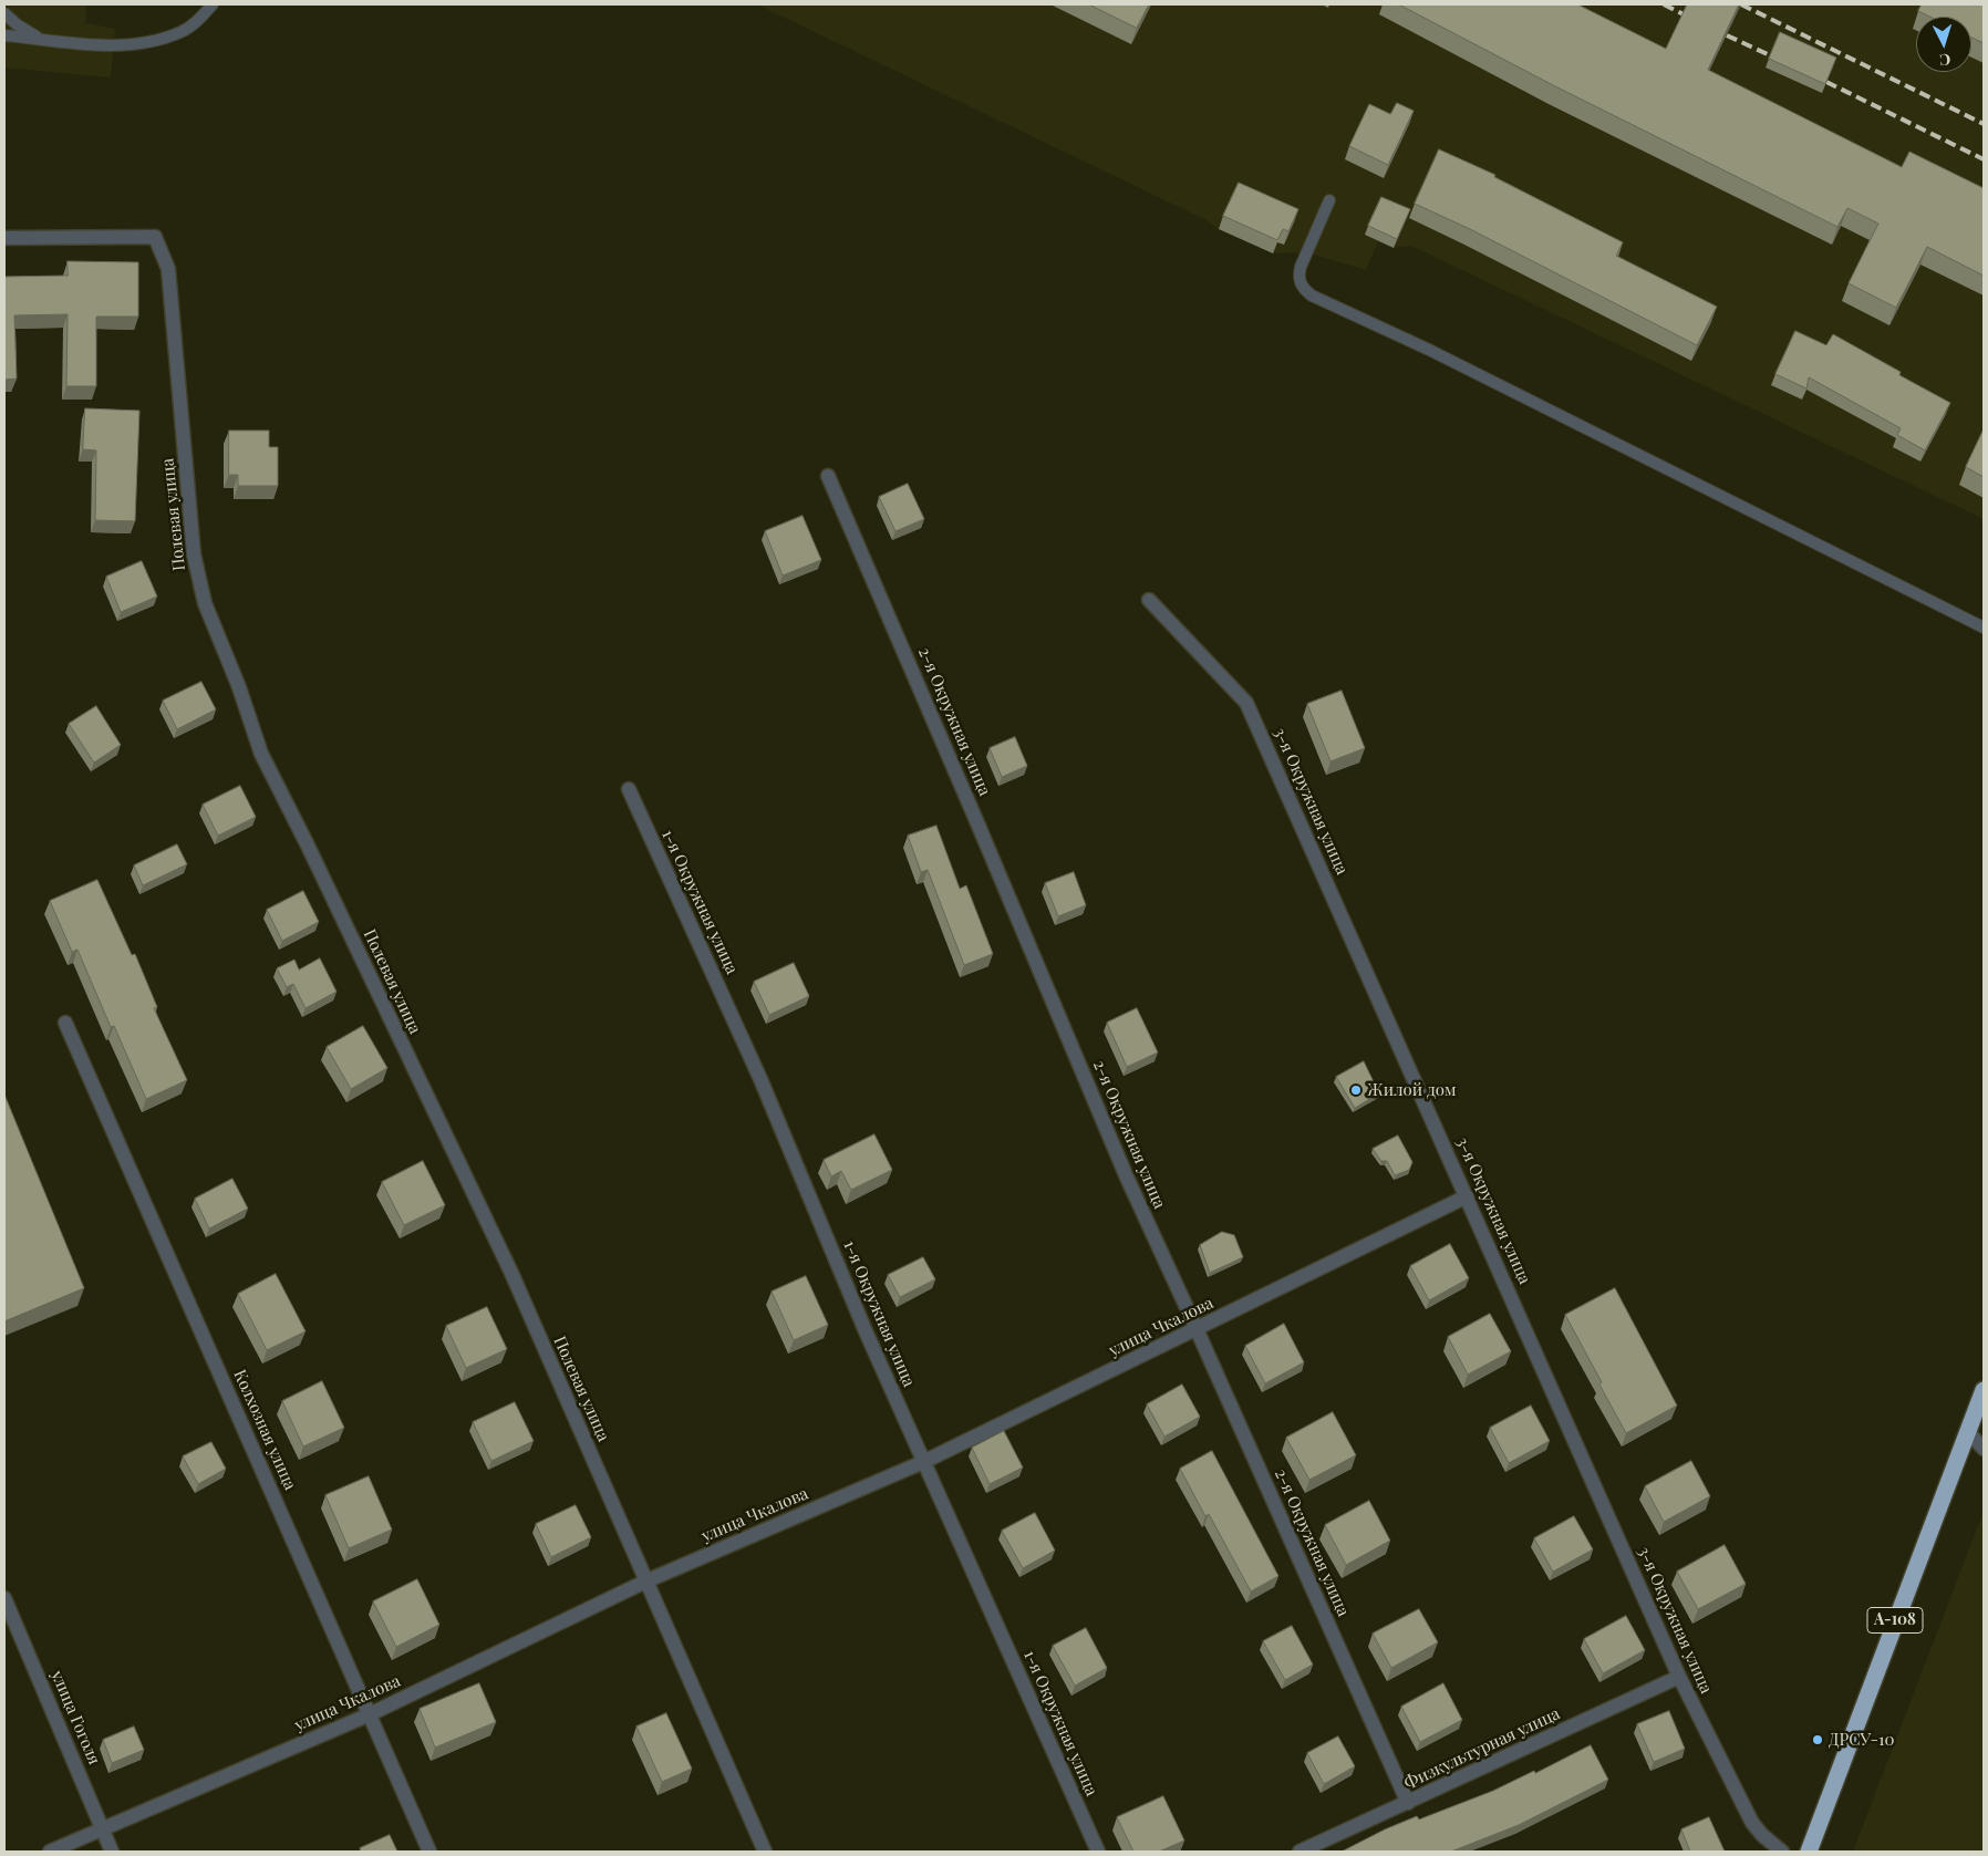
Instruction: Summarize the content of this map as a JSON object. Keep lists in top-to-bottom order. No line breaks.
{"streets":{"highway":["А-108"],"street":["Полевая улица","2-я Окружная улица","3-я Окружная улица","1-я Окружная улица","улица Чкалова","Колхозная улица","улица Гоголя","Физкультурная улица"]},"crossings":[["Полевая улица","улица Чкалова"],["2-я Окружная улица","улица Чкалова"],["2-я Окружная улица","Физкультурная улица"],["3-я Окружная улица","улица Чкалова"],["3-я Окружная улица","Физкультурная улица"],["1-я Окружная улица","улица Чкалова"],["улица Чкалова","Колхозная улица"],["улица Чкалова","улица Гоголя"]],"places":["Жилой дом","ДРСУ-10"],"north":"bottom"}
